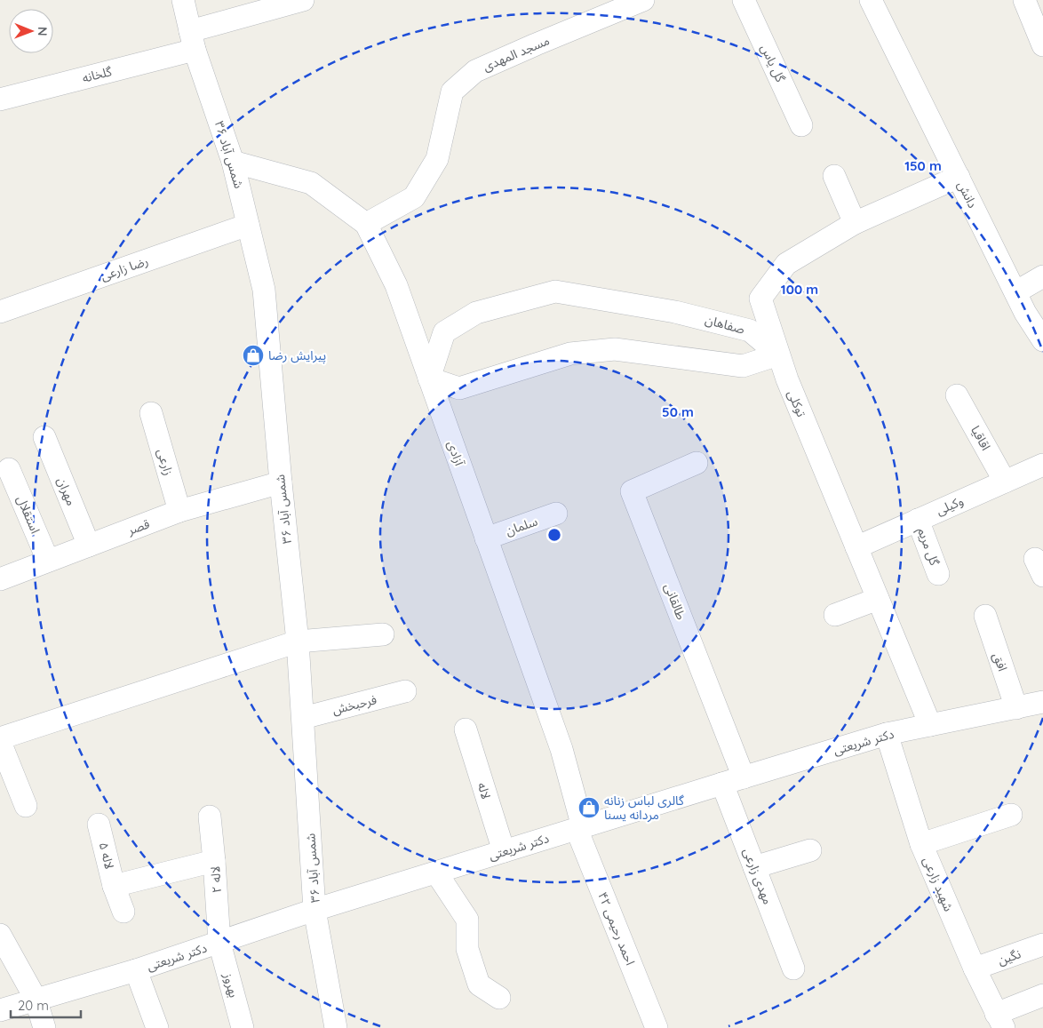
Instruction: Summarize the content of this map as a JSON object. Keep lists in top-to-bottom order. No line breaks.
{"streets":{"street":["مسجد المهدی","گل یاس","گلخانه","شمس آباد ۳۶","دانش","رضا زارعی","صفاهان","توکلی","اقاقیا","آزادی","زارعی","مهران","وکیلی","استقلال","سلمان","قصر","گل مریم","طالقانی","افق","فرحبخش","دکتر شریعتی","لاله","لاله ۵","مهدی زارعی","لاله ۲","شهید زارعی","۴۲ احمد رحیمی","نگین","بهروز"]},"crossings":[["مسجد المهدی","آزادی"],["گلخانه","شمس آباد ۳۶"],["شمس آباد ۳۶","رضا زارعی"],["شمس آباد ۳۶","آزادی"],["شمس آباد ۳۶","قصر"],["شمس آباد ۳۶","فرحبخش"],["شمس آباد ۳۶","دکتر شریعتی"],["دانش","توکلی"],["صفاهان","توکلی"],["صفاهان","آزادی"],["توکلی","وکیلی"],["توکلی","دکتر شریعتی"],["اقاقیا","وکیلی"],["آزادی","سلمان"],["آزادی","دکتر شریعتی"],["آزادی","۴۲ احمد رحیمی"],["زارعی","قصر"],["مهران","قصر"],["وکیلی","گل مریم"],["استقلال","قصر"],["طالقانی","دکتر شریعتی"],["افق","دکتر شریعتی"],["دکتر شریعتی","لاله"],["دکتر شریعتی","مهدی زارعی"],["دکتر شریعتی","لاله ۲"],["دکتر شریعتی","شهید زارعی"],["دکتر شریعتی","۴۲ احمد رحیمی"],["دکتر شریعتی","بهروز"],["لاله ۲","بهروز"],["شهید زارعی","نگین"]],"places":{"shop":["پیرایش رضا","گالری لباس زنانه مردانه یسنا"]},"scale_bar":"20 m","north":"right","rings":["150 m","100 m","50 m"]}
